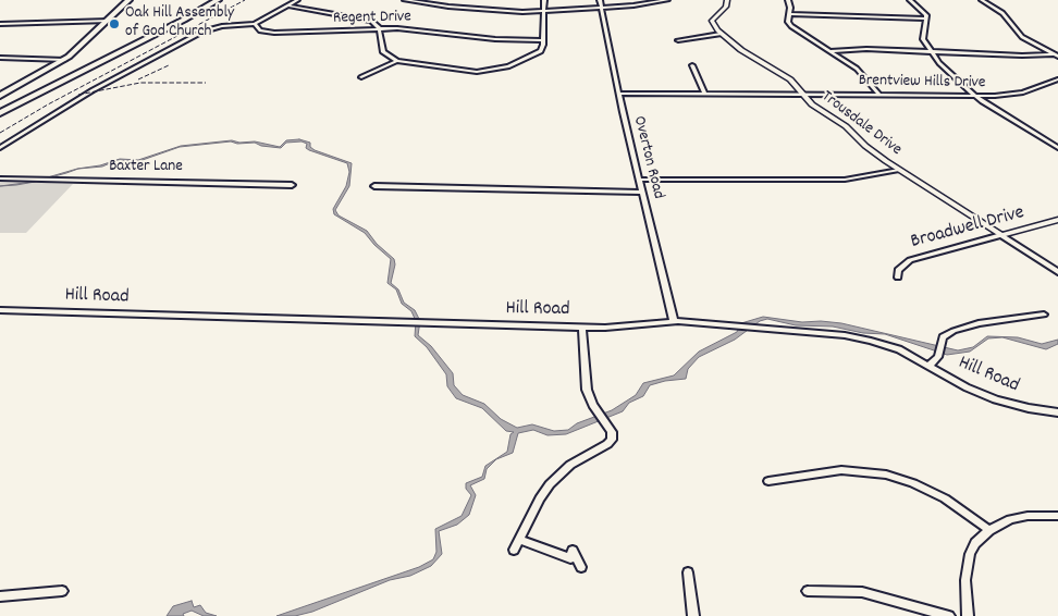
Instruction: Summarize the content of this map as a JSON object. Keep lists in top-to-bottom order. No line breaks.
{"streets":{"street":["Regent Drive","Brentview Hills Drive","Trousdale Drive","Overton Road","Baxter Lane","Broadwell Drive","Hill Road"]},"crossings":[["Brentview Hills Drive","Trousdale Drive"],["Brentview Hills Drive","Overton Road"],["Trousdale Drive","Broadwell Drive"],["Overton Road","Hill Road"]],"places":["Oak Hill Assembly of God Church"]}
